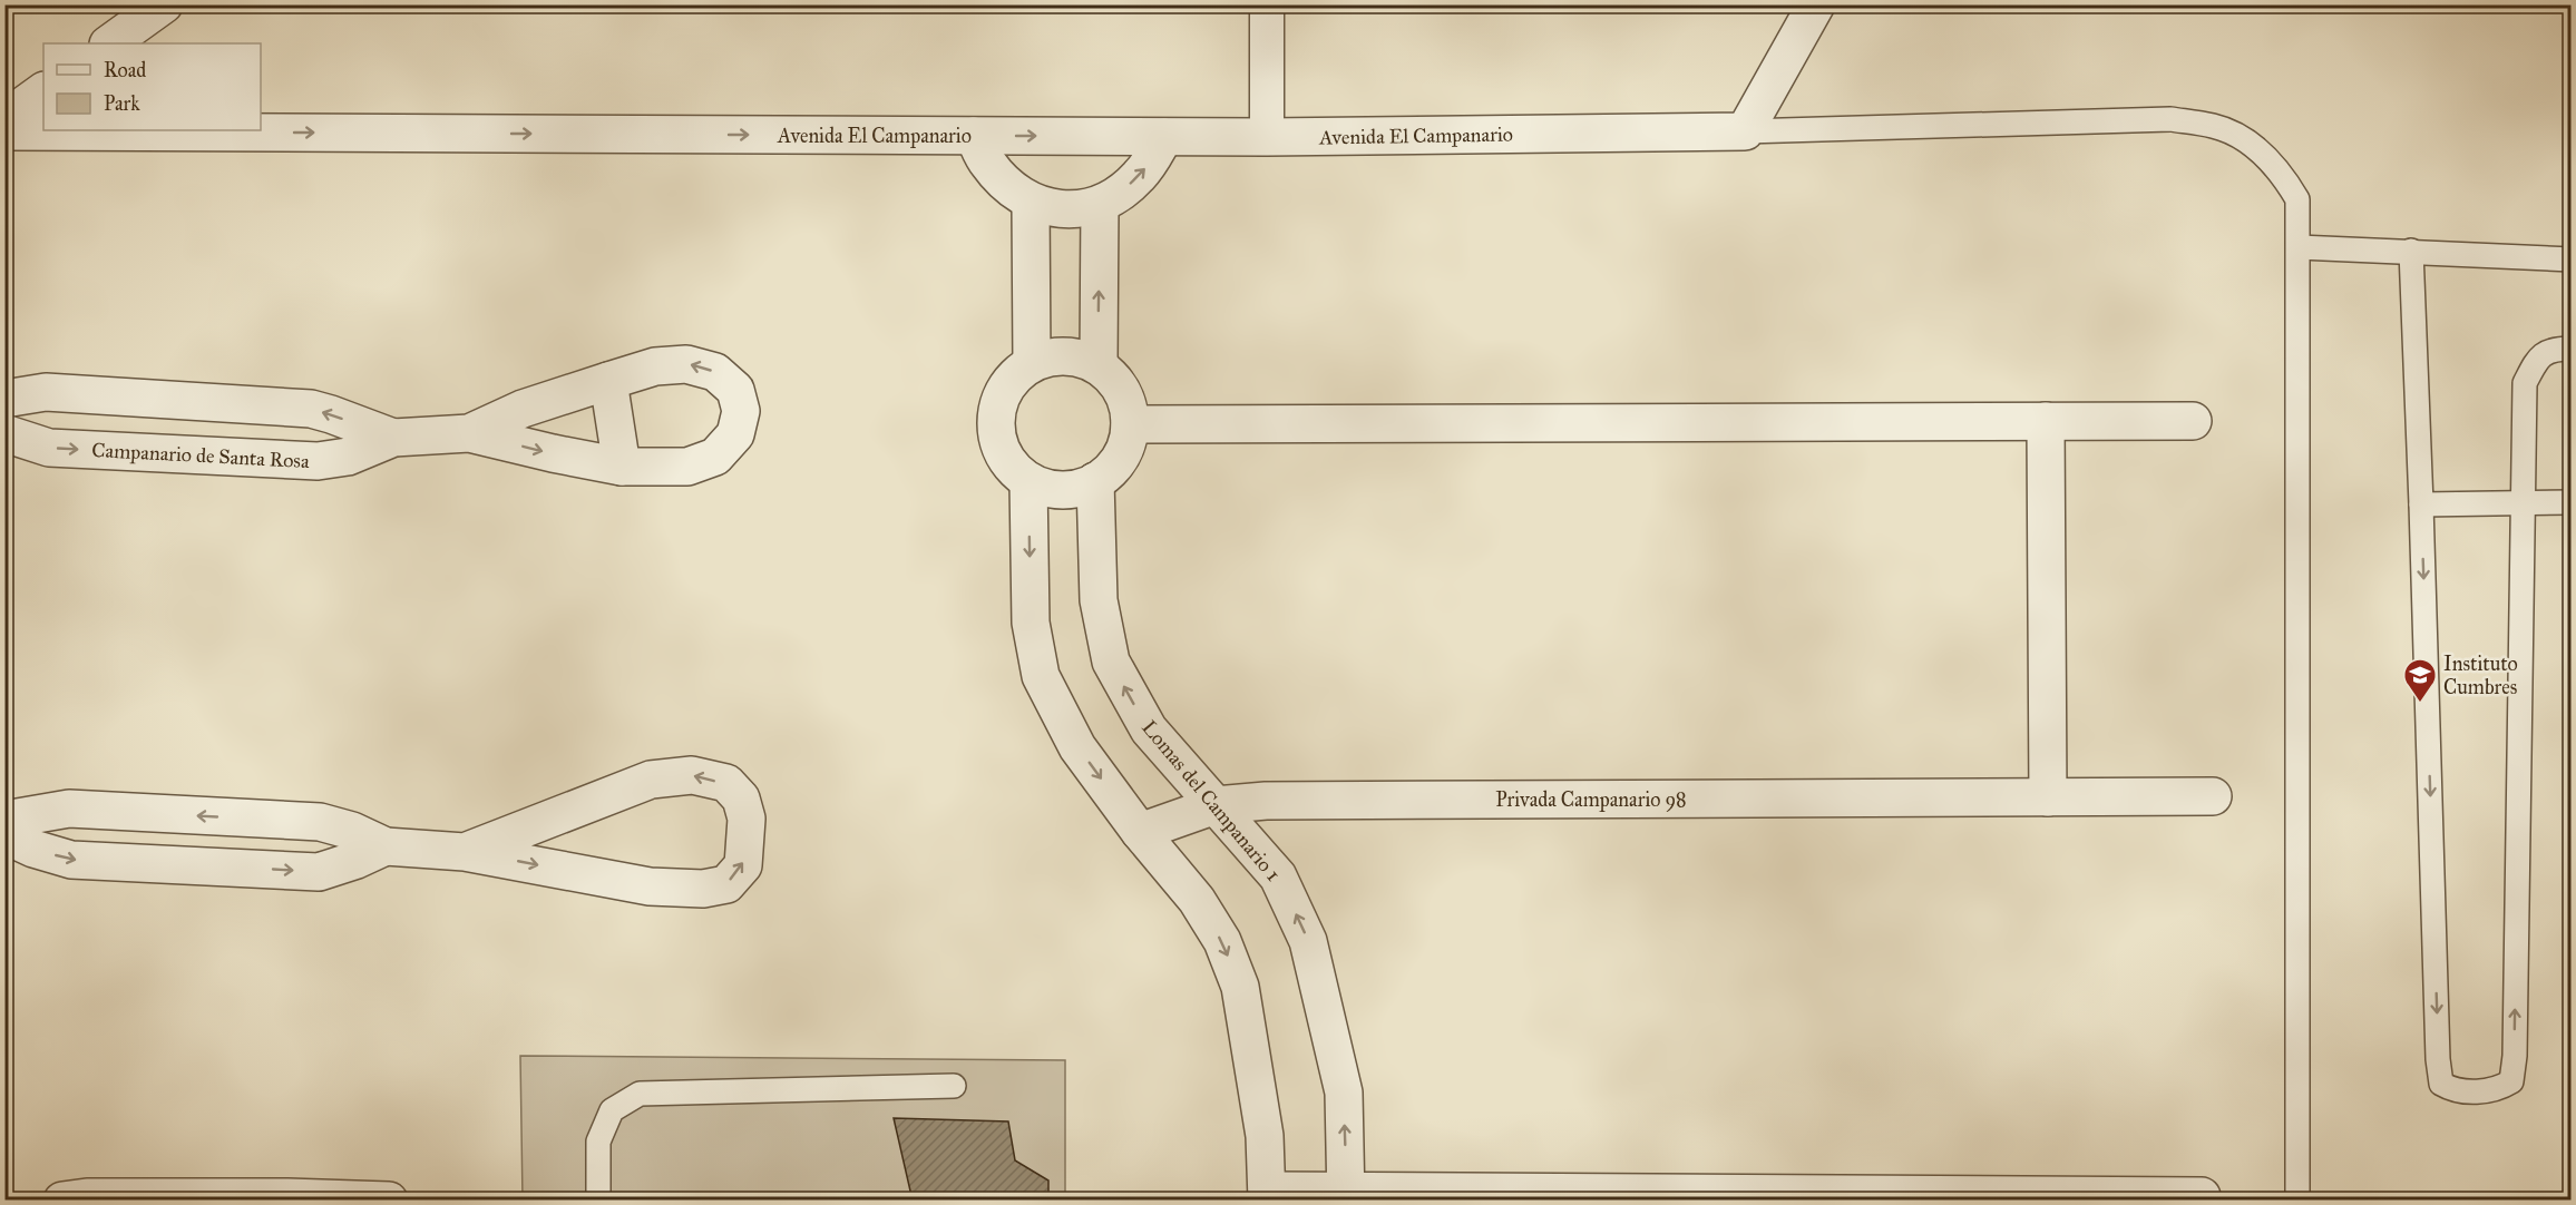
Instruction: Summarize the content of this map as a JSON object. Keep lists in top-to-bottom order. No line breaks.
{"streets":{"street":["Avenida El Campanario","Campanario de Santa Rosa","Privada Campanario 98","Lomas del Campanario 1"]},"crossings":[["Privada Campanario 98","Lomas del Campanario 1"]],"one_way":["Avenida El Campanario"],"places":{"school or university":["Instituto Cumbres"]},"legend":["Road","Park"]}
